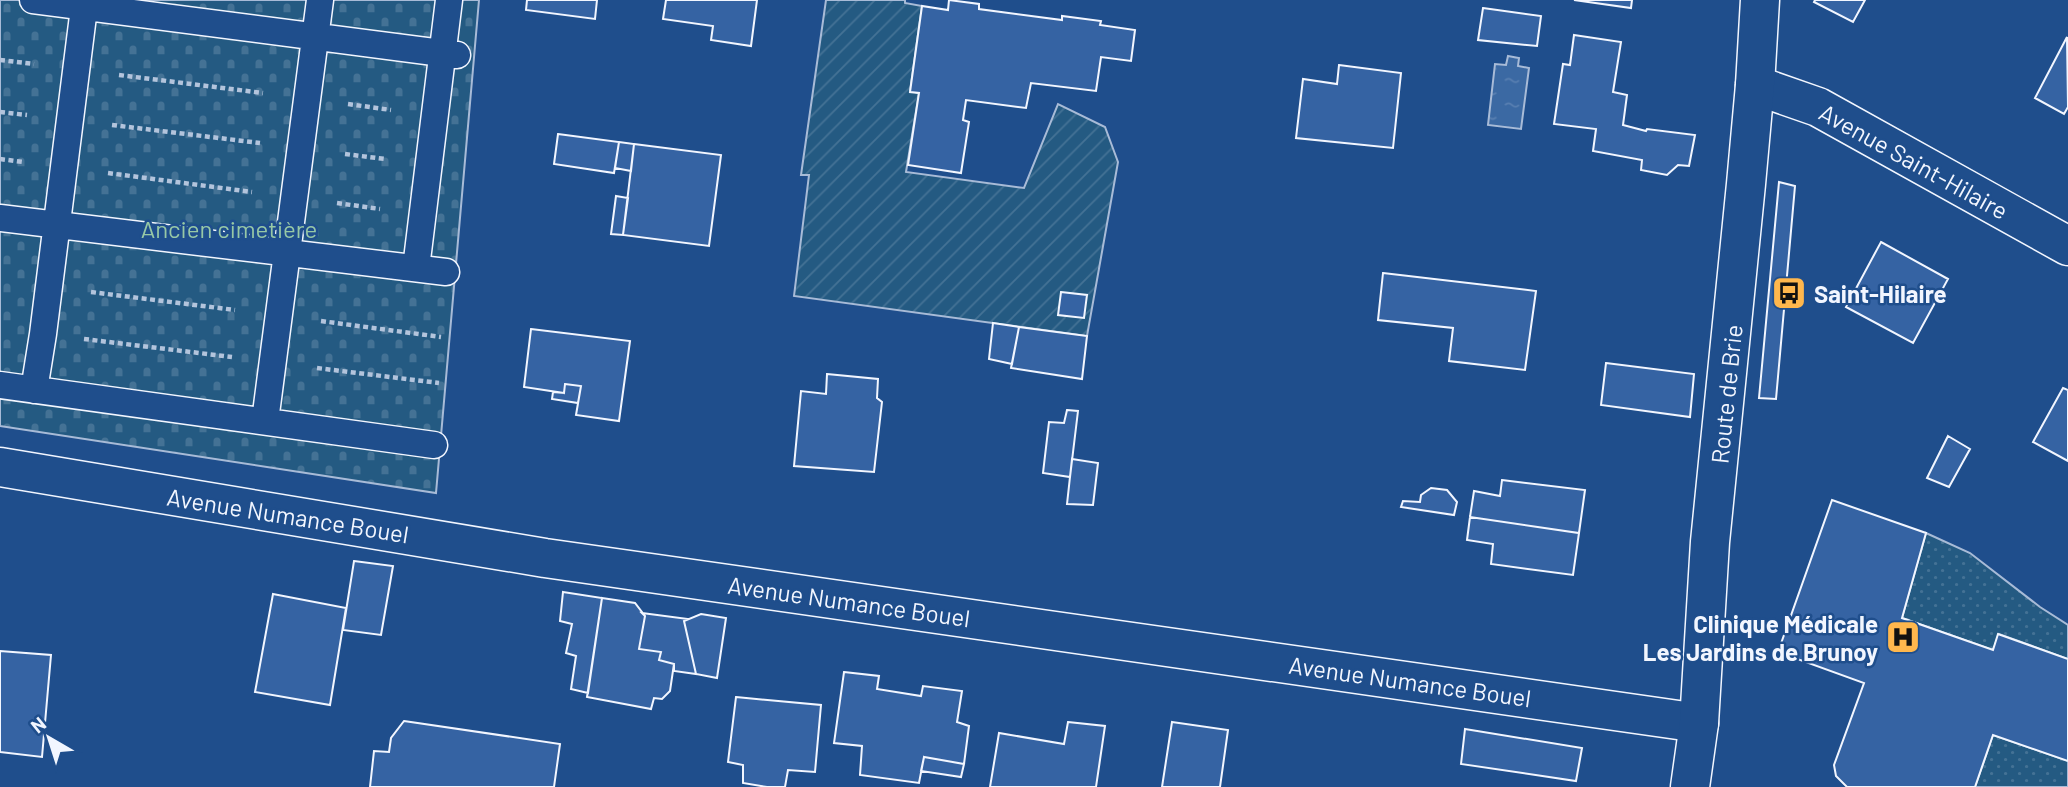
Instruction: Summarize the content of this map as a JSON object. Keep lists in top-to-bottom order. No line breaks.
{"streets":{"street":["Avenue Saint-Hilaire","Route de Brie","Avenue Numance Bouel"]},"crossings":[["Avenue Saint-Hilaire","Route de Brie"],["Route de Brie","Avenue Numance Bouel"]],"parks":["Ancien cimetière"],"places":{"bus stop":["Saint-Hilaire"],"hospital":["Clinique Médicale Les Jardins de Brunoy"]},"north":"top left"}
